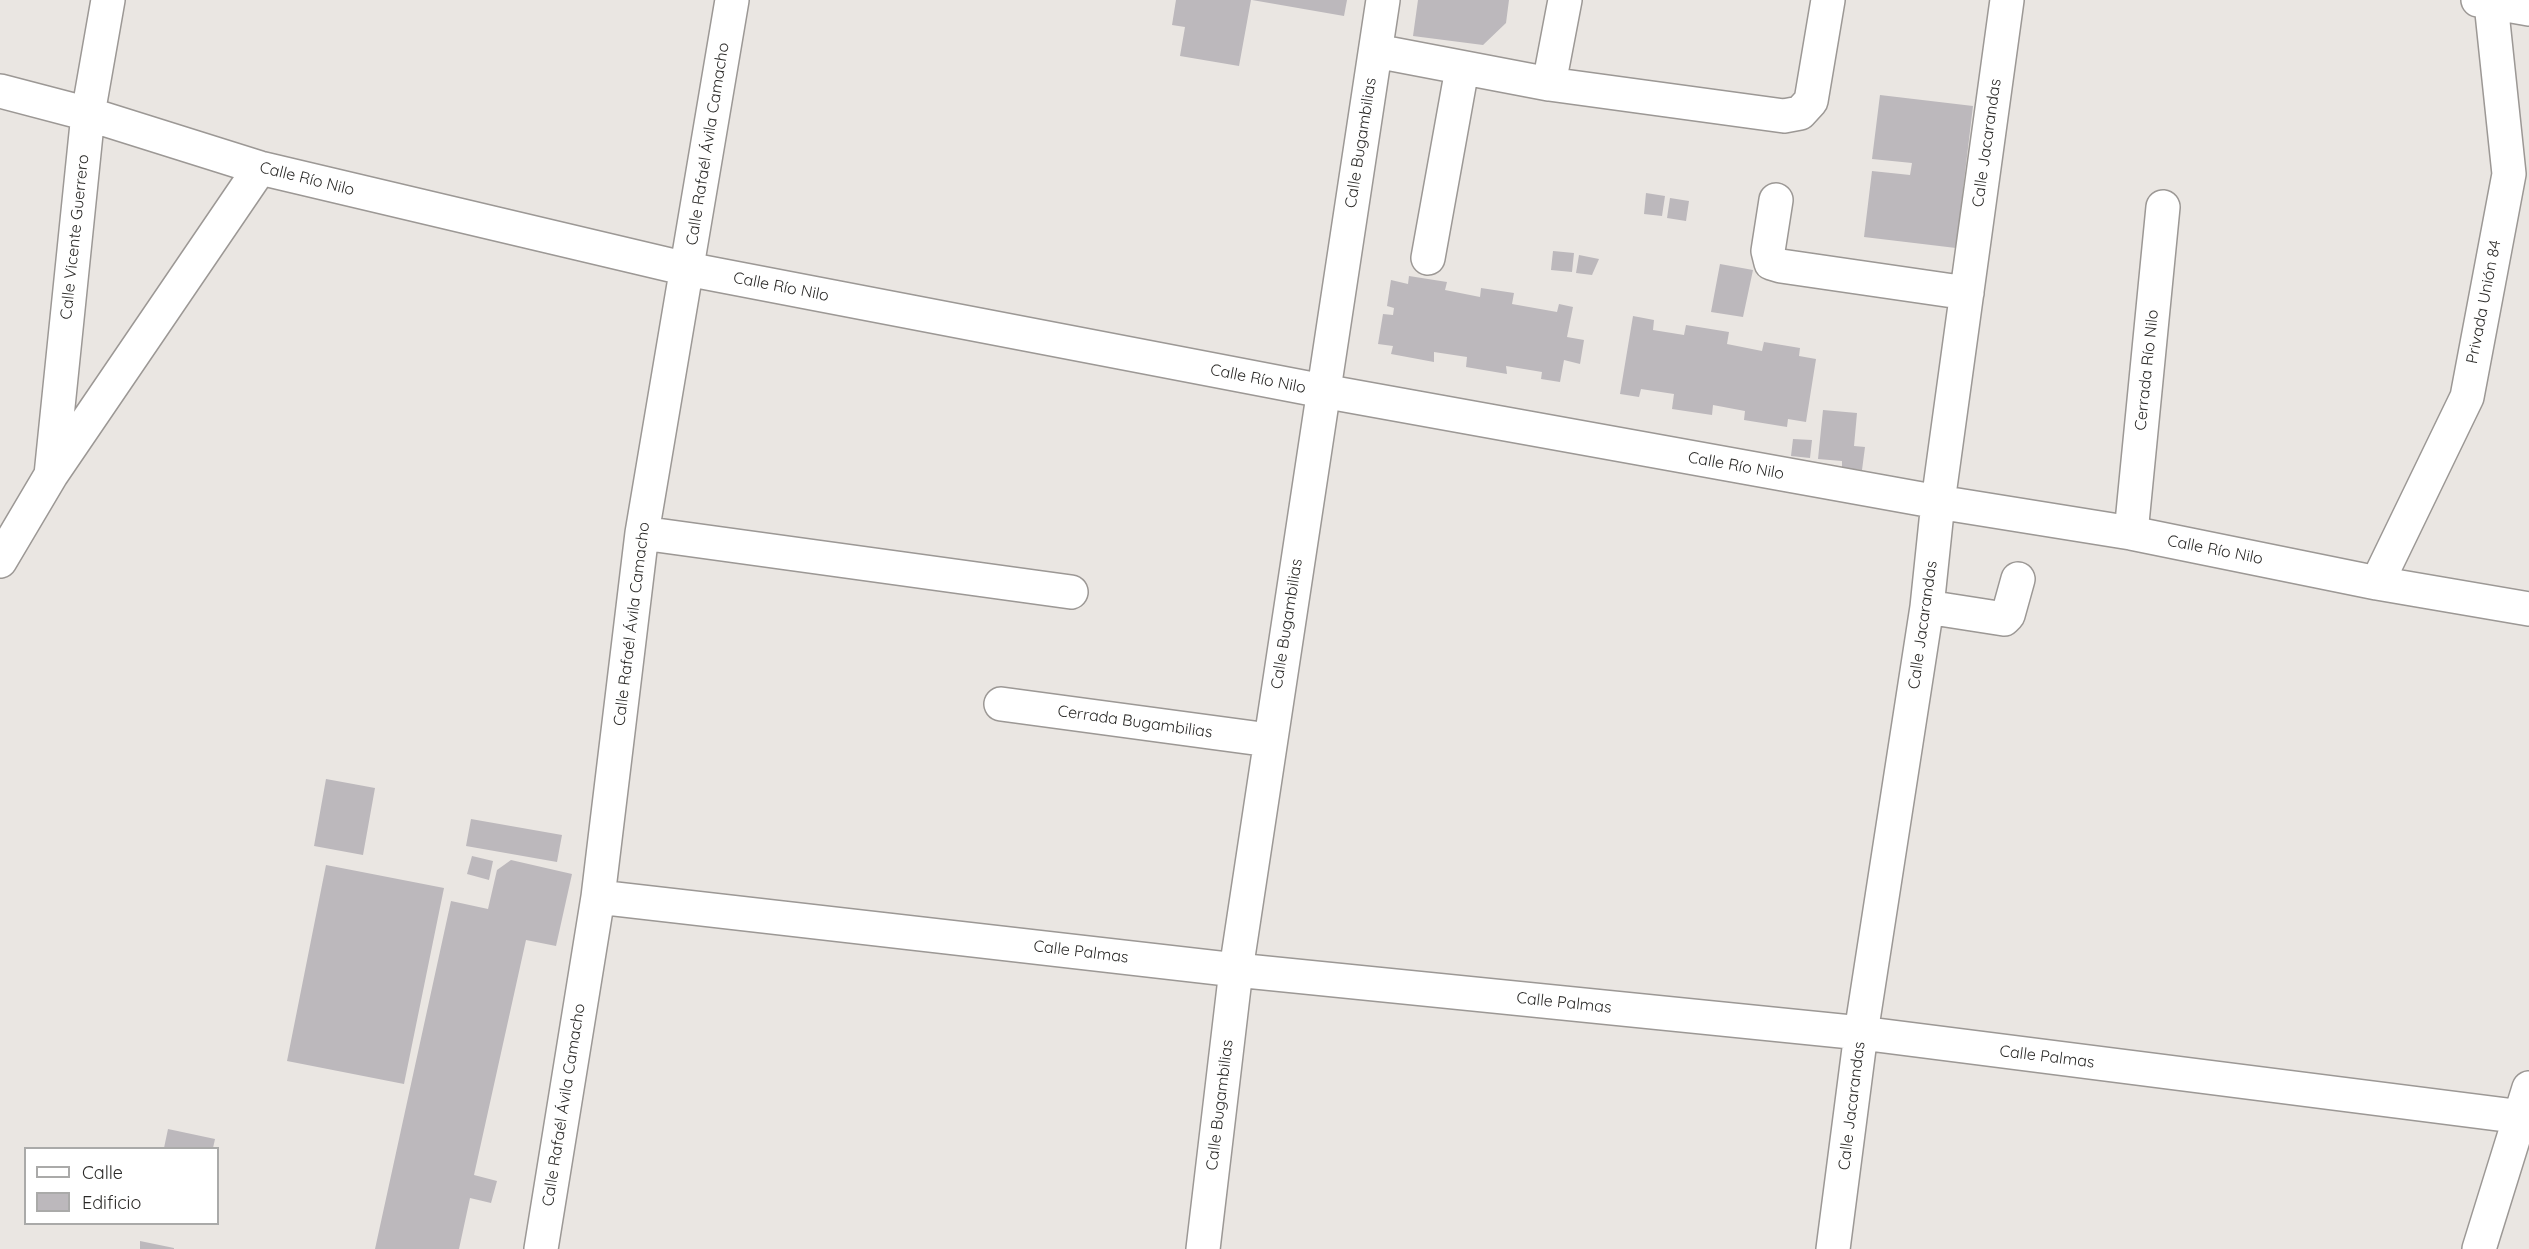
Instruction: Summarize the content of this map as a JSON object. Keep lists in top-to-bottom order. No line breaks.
{"streets":{"street":["Calle Bugambilias","Calle Jacarandas","Calle Rafaél Ávila Camacho","Calle Río Nilo","Calle Vicente Guerrero","Privada Unión 84","Cerrada Río Nilo","Cerrada Bugambilias","Calle Palmas"]},"crossings":[["Calle Bugambilias","Calle Río Nilo"],["Calle Bugambilias","Cerrada Bugambilias"],["Calle Bugambilias","Calle Palmas"],["Calle Jacarandas","Calle Río Nilo"],["Calle Jacarandas","Calle Palmas"],["Calle Rafaél Ávila Camacho","Calle Río Nilo"],["Calle Rafaél Ávila Camacho","Calle Palmas"],["Calle Río Nilo","Calle Vicente Guerrero"],["Calle Río Nilo","Privada Unión 84"],["Calle Río Nilo","Cerrada Río Nilo"]],"legend":["Calle","Edificio"]}
